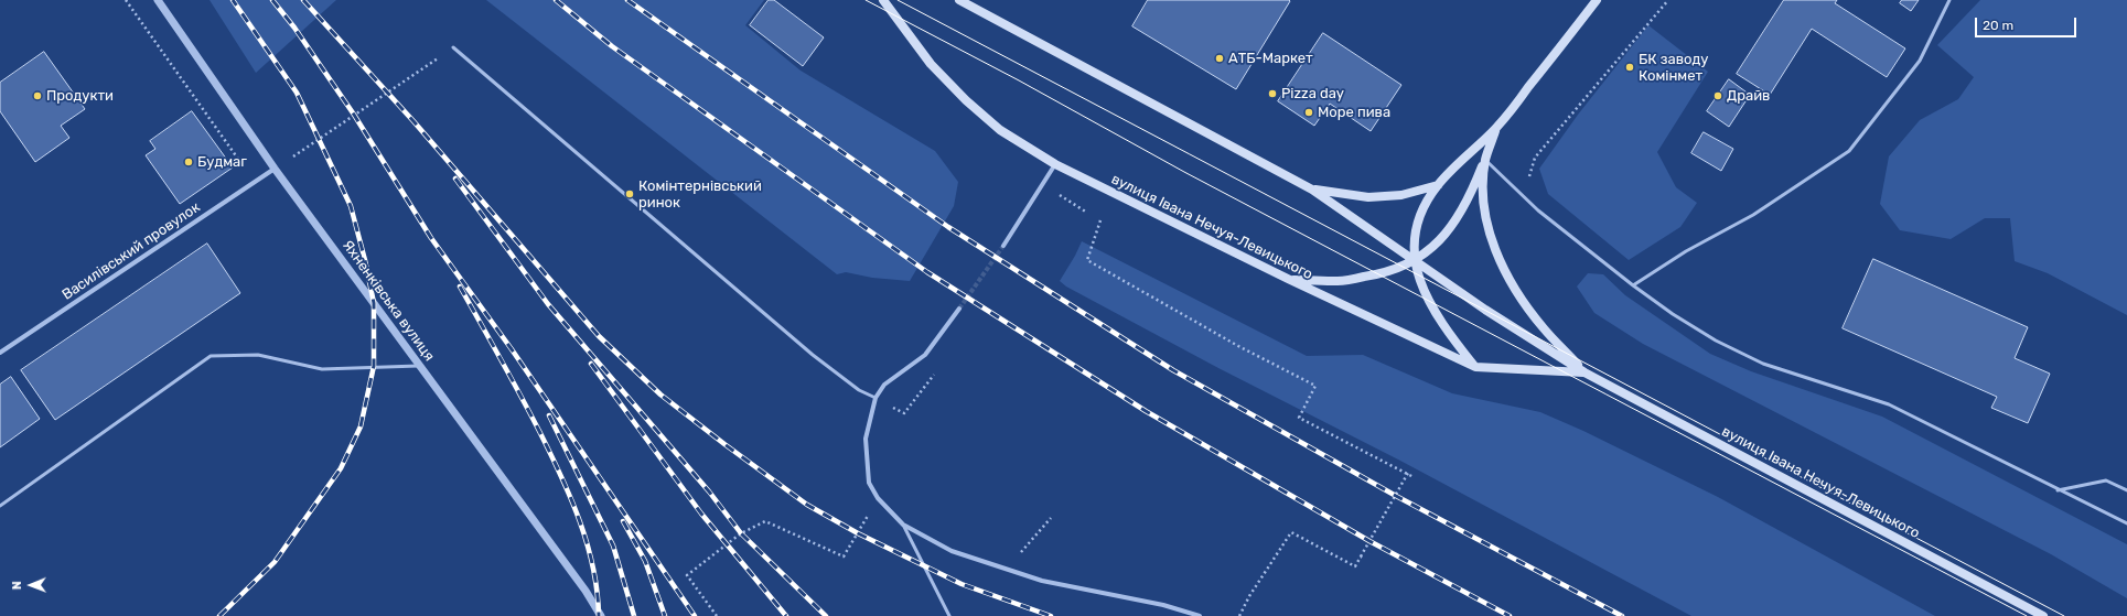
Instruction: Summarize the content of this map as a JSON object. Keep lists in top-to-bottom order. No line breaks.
{"streets":{"main road":["вулиця Івана Нечуя-Левицького"],"street":["Василівський провулок","Яхненківська вулиця"]},"crossings":[["Василівський провулок","Яхненківська вулиця"]],"places":["АТБ-Маркет","БК заводу Комінмет","Pizza day","Продукти","Драйв","Море пива","Будмаг","Комінтернівський ринок"],"scale_bar":"20 m","north":"left"}
